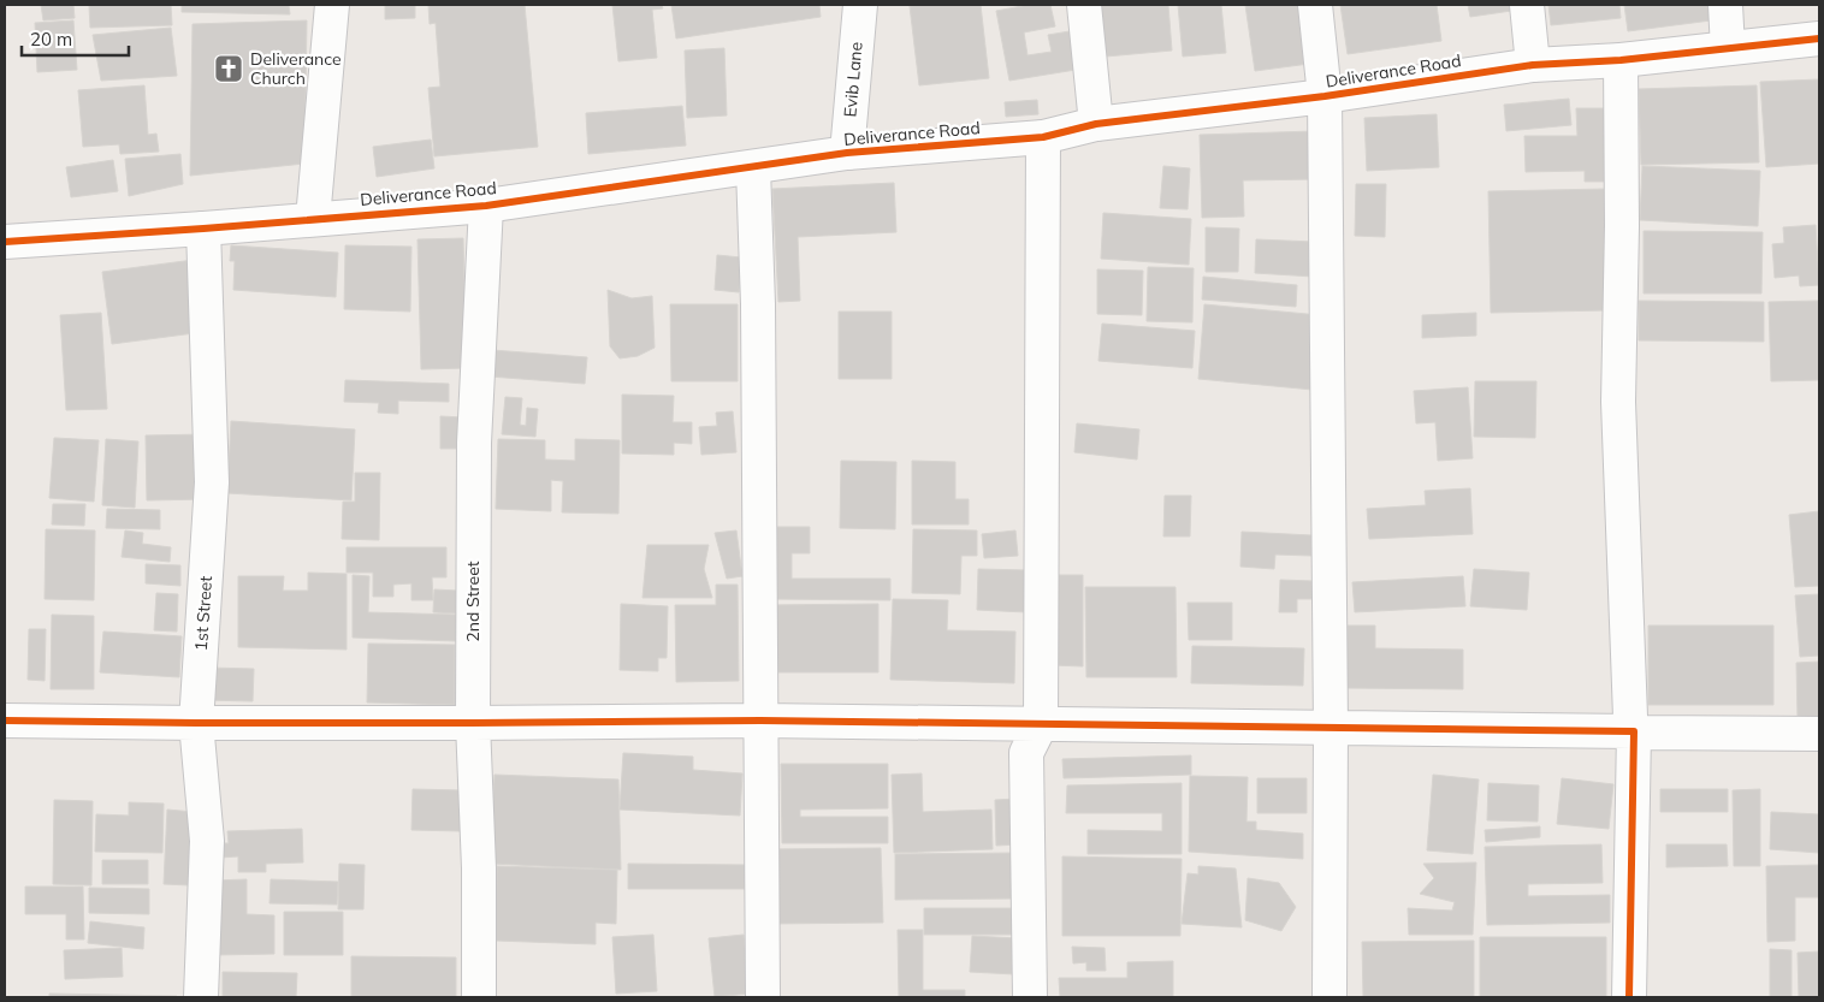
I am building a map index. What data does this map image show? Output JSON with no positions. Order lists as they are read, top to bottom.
{
  "streets": {
    "street": [
      "Deliverance Road",
      "Evib Lane",
      "2nd Street",
      "1st Street"
    ]
  },
  "crossings": [
    ["Deliverance Road", "Evib Lane"],
    ["Deliverance Road", "2nd Street"],
    ["Deliverance Road", "1st Street"]
  ],
  "places": {
    "church": ["Deliverance Church"]
  },
  "scale_bar": "20 m"
}
